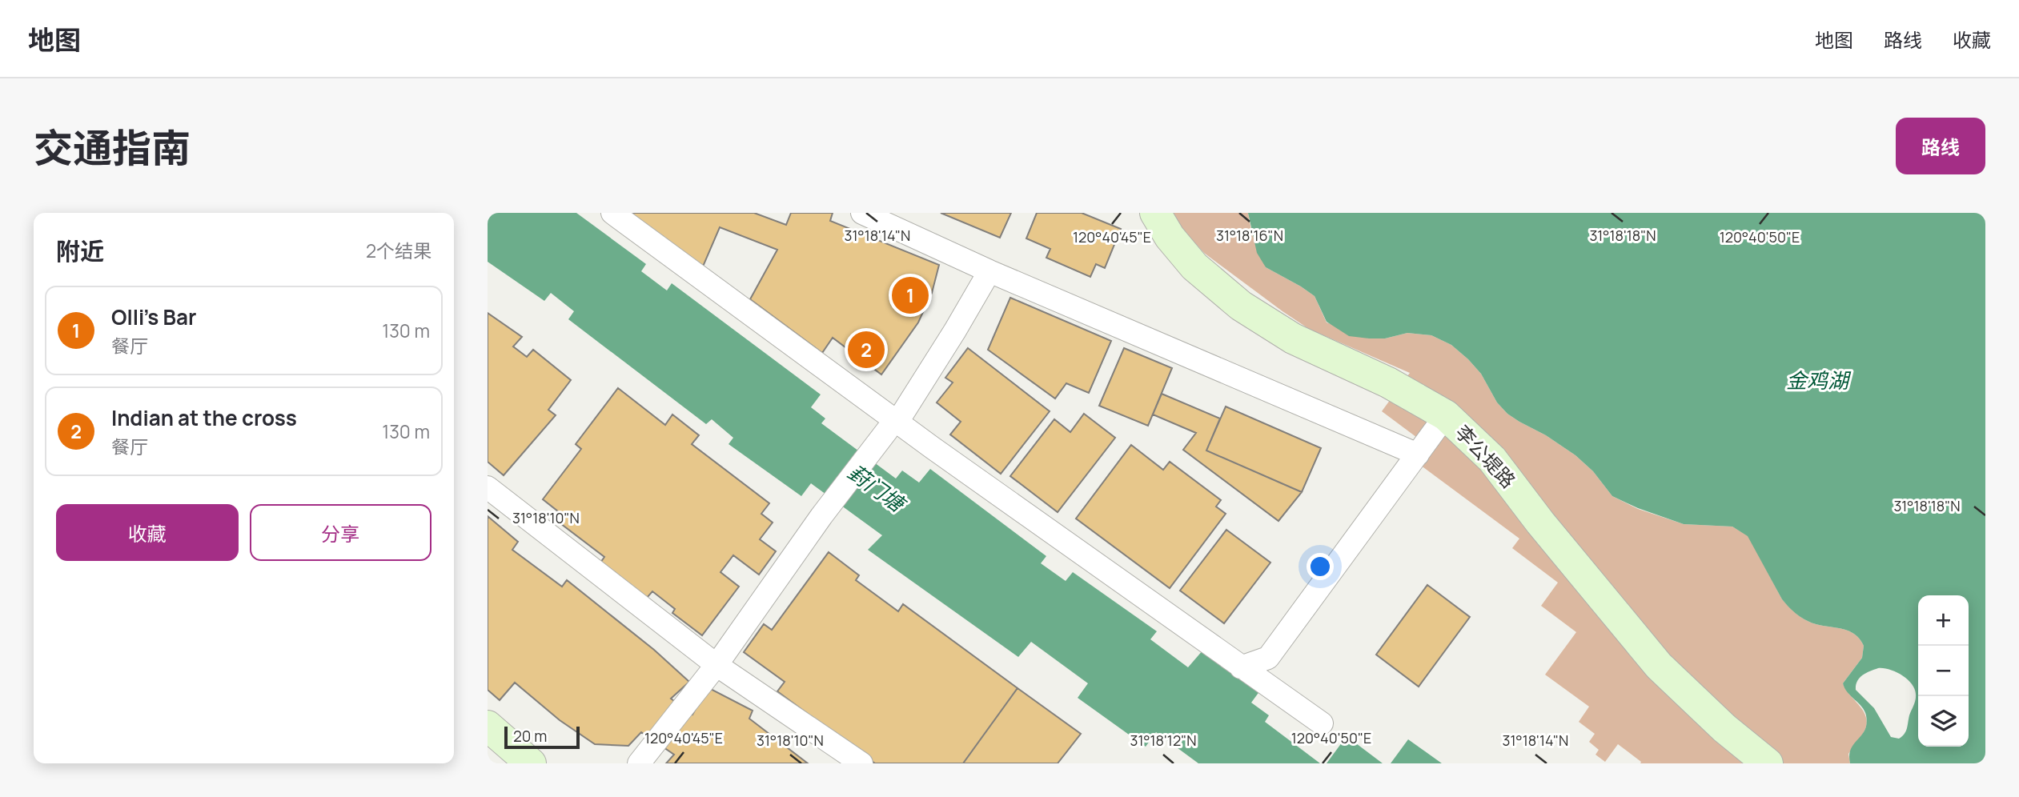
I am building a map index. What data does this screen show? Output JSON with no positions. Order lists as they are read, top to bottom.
{
  "streets": {
    "street": ["李公堤路"]
  },
  "water": ["金鸡湖", "葑门塘"],
  "scale_bar": "20 m",
  "page": {
    "header": "地图",
    "nav": ["地图", "路线", "收藏"],
    "title": "交通指南",
    "buttons": [
      "路线",
      ["收藏", "分享"]
    ],
    "heading": ["附近", "2个结果"],
    "pins": ["1", "2"],
    "list": [
      {
        "mark": "1",
        "name": "Olli's Bar",
        "note": "餐厅",
        "value": "130 m"
      },
      {
        "mark": "2",
        "name": "Indian at the cross",
        "note": "餐厅",
        "value": "130 m"
      }
    ],
    "map_buttons": ["+", "−"],
    "scale": "20 m"
  },
  "coordinates": [
    "31°18'14\"N",
    "31°18'16\"N",
    "31°18'18\"N",
    "120°40'45\"E",
    "120°40'50\"E",
    "31°18'10\"N",
    "31°18'12\"N"
  ]
}
